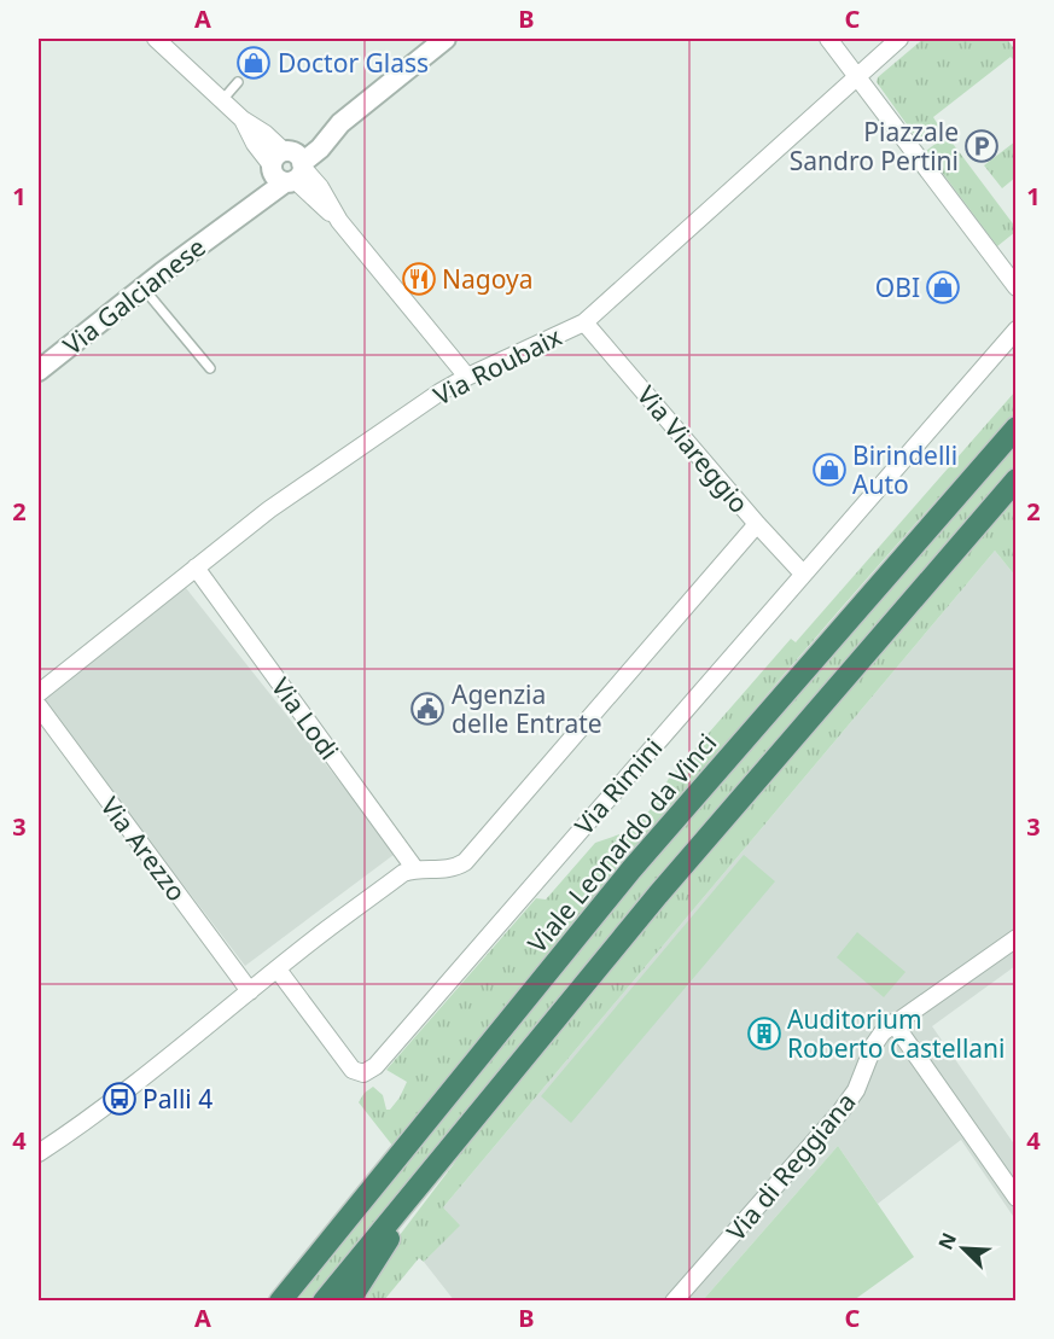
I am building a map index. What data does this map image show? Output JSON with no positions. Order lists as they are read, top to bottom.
{
  "streets": {
    "highway": ["Viale Leonardo da Vinci"],
    "street": [
      "Via Galcianese",
      "Via Roubaix",
      "Via Viareggio",
      "Via Lodi",
      "Via Rimini",
      "Via Arezzo",
      "Via di Reggiana"
    ]
  },
  "crossings": [
    ["Via Roubaix", "Via Viareggio"],
    ["Via Roubaix", "Via Lodi"],
    ["Via Viareggio", "Via Rimini"]
  ],
  "places": {
    "shop": ["Doctor Glass", "OBI", "Birindelli Auto"],
    "parking": ["Piazzale Sandro Pertini"],
    "restaurant": ["Nagoya"],
    "public building": ["Agenzia delle Entrate"],
    "building": ["Auditorium Roberto Castellani"],
    "bus stop": ["Palli 4"]
  },
  "north": "top left",
  "grid": {
    "columns": ["A", "B", "C"],
    "rows": [
      "1",
      "2",
      "3",
      "4"
    ]
  }
}
